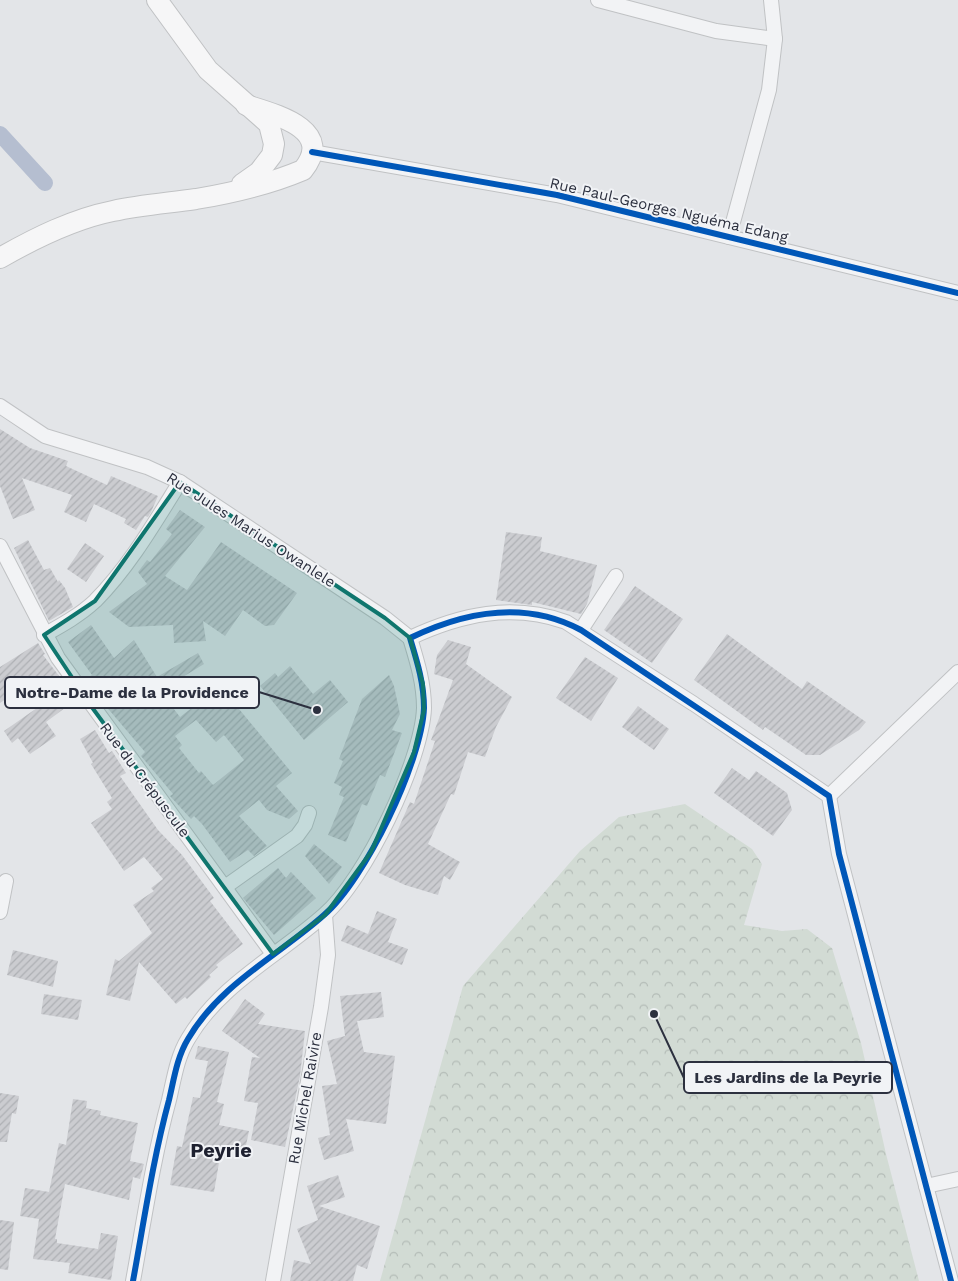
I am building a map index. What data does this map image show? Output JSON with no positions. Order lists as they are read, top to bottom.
{
  "streets": {
    "street": [
      "Rue Paul-Georges Nguéma Edang",
      "Rue Jules Marius Owanlele",
      "Rue du Crépuscule",
      "Rue Michel Raivire"
    ]
  },
  "districts": ["Peyrie"],
  "places": ["Notre-Dame de la Providence", "Les Jardins de la Peyrie"]
}
